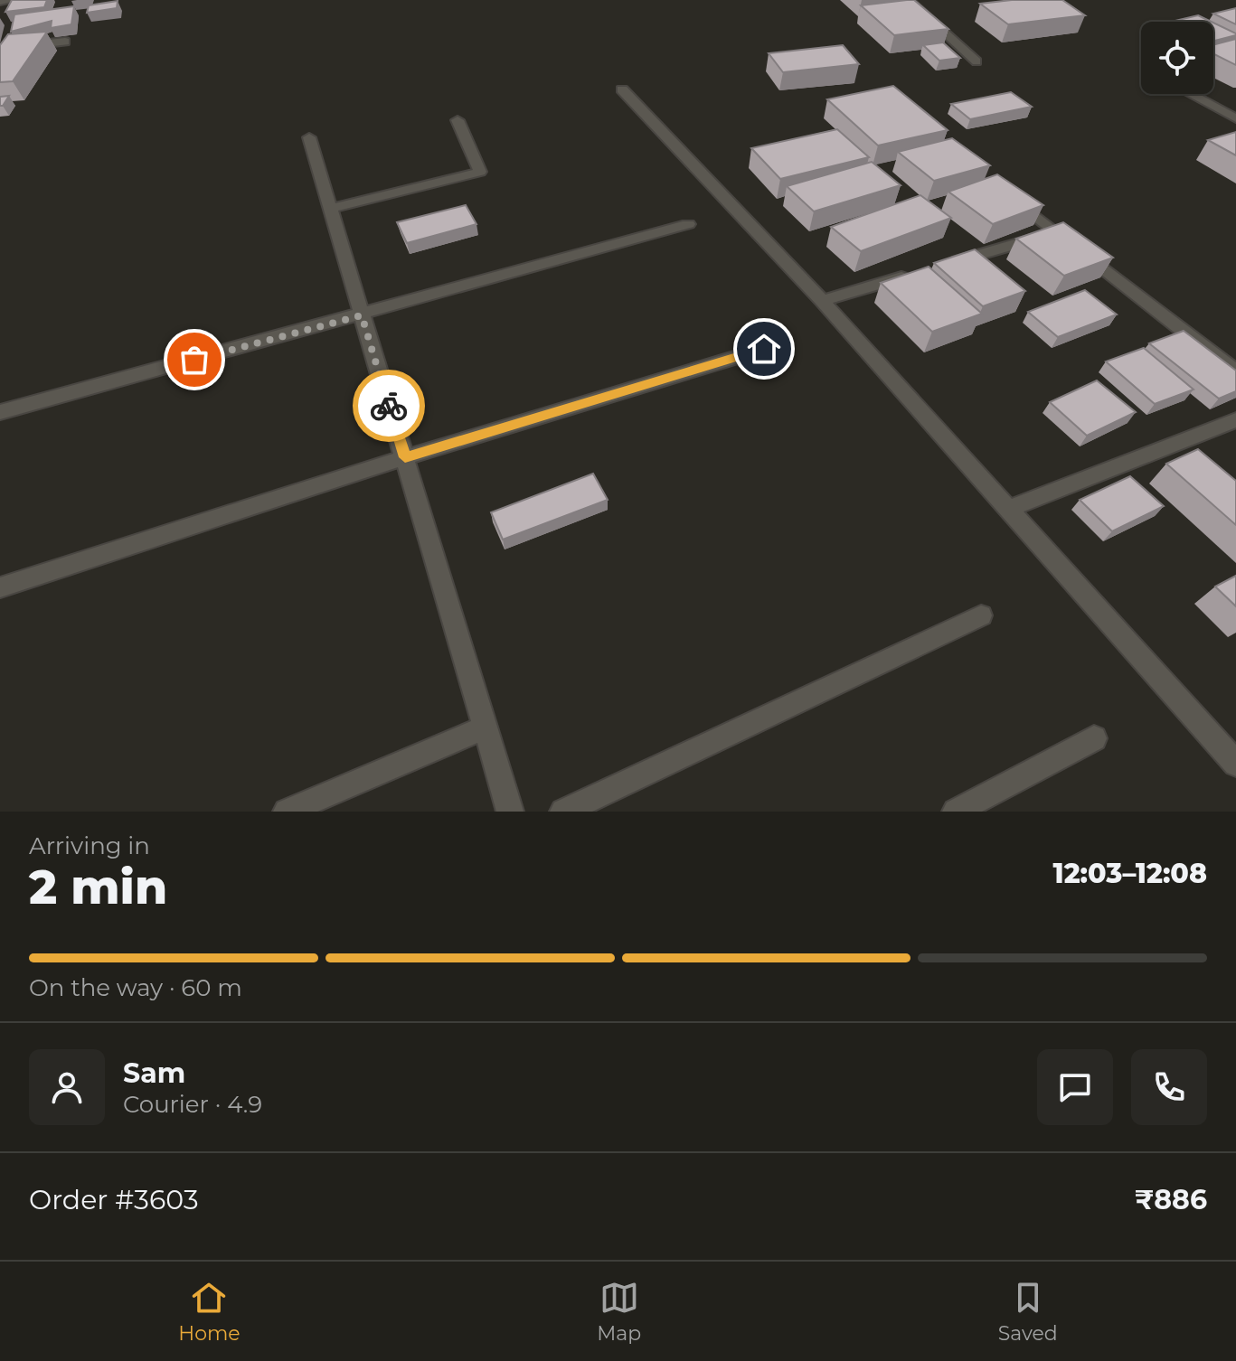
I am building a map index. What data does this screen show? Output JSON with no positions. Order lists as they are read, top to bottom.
{
  "page": {
    "heading": ["2 min", "Arriving in", "12:03–12:08"],
    "panel": [
      "Sam",
      "Courier · 4.9",
      "Order #3603",
      "₹886"
    ],
    "bar": "On the way · 60 m",
    "tabs": ["Home", "Map", "Saved"]
  }
}
